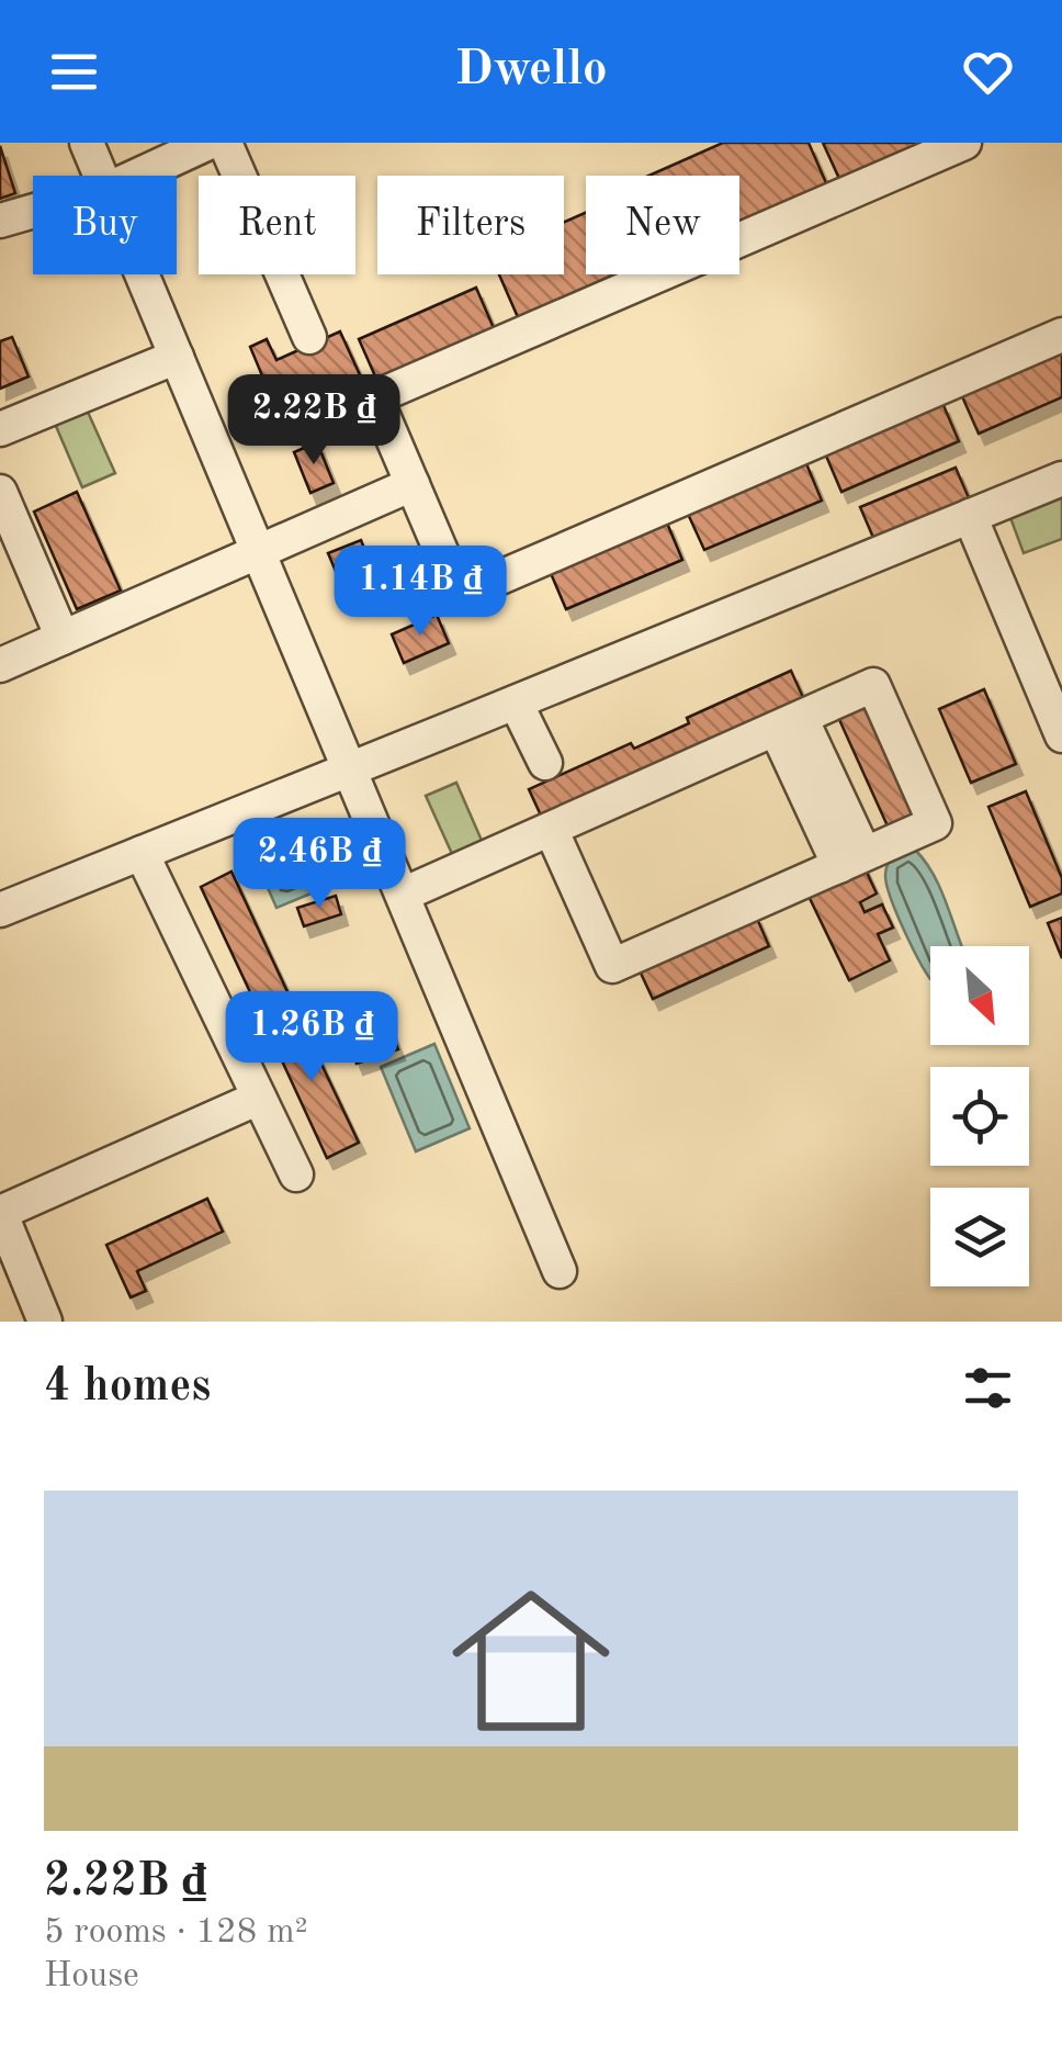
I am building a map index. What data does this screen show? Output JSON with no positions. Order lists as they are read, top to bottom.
{
  "north": "bottom right",
  "page": {
    "header": "Dwello",
    "chip": [
      "Buy",
      "Rent",
      "Filters",
      "New"
    ],
    "price": [
      "2.22B ₫",
      "1.14B ₫",
      "2.46B ₫",
      "1.26B ₫"
    ],
    "heading": "4 homes",
    "list": [
      {
        "name": "2.22B ₫",
        "note": "5 rooms · 128 m² · House"
      }
    ]
  }
}
